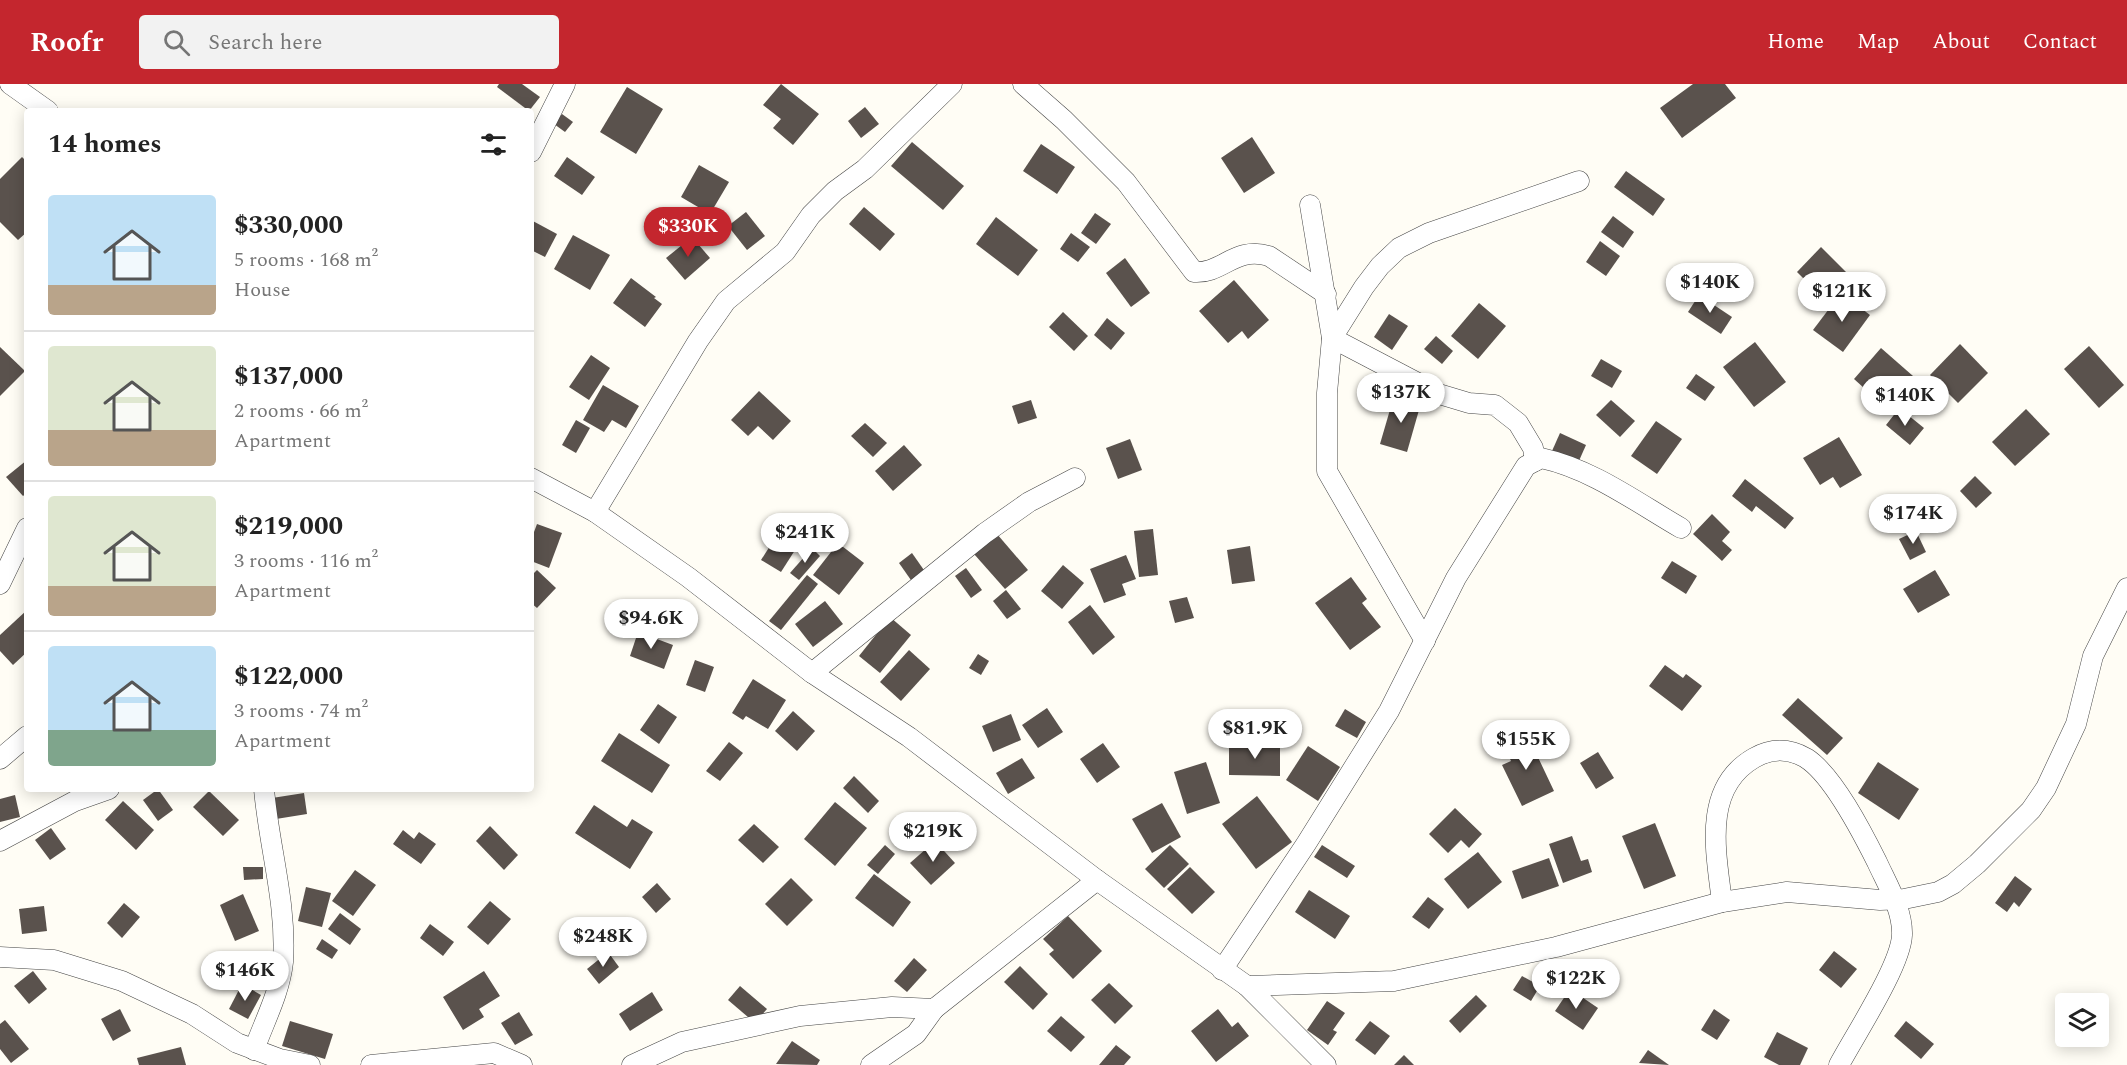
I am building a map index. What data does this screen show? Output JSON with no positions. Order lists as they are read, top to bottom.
{
  "page": {
    "header": "Roofr",
    "search": "Search here",
    "nav": [
      "Home",
      "Map",
      "About",
      "Contact"
    ],
    "heading": "14 homes",
    "list": [
      {
        "name": "$330,000",
        "note": "5 rooms · 168 m² · House"
      },
      {
        "name": "$137,000",
        "note": "2 rooms · 66 m² · Apartment"
      },
      {
        "name": "$219,000",
        "note": "3 rooms · 116 m² · Apartment"
      },
      {
        "name": "$122,000",
        "note": "3 rooms · 74 m² · Apartment"
      }
    ],
    "price": [
      "$330K",
      "$140K",
      "$121K",
      "$137K",
      "$140K",
      "$174K",
      "$241K",
      "$94.6K",
      "$81.9K",
      "$155K",
      "$219K",
      "$248K",
      "$146K",
      "$122K"
    ]
  }
}
